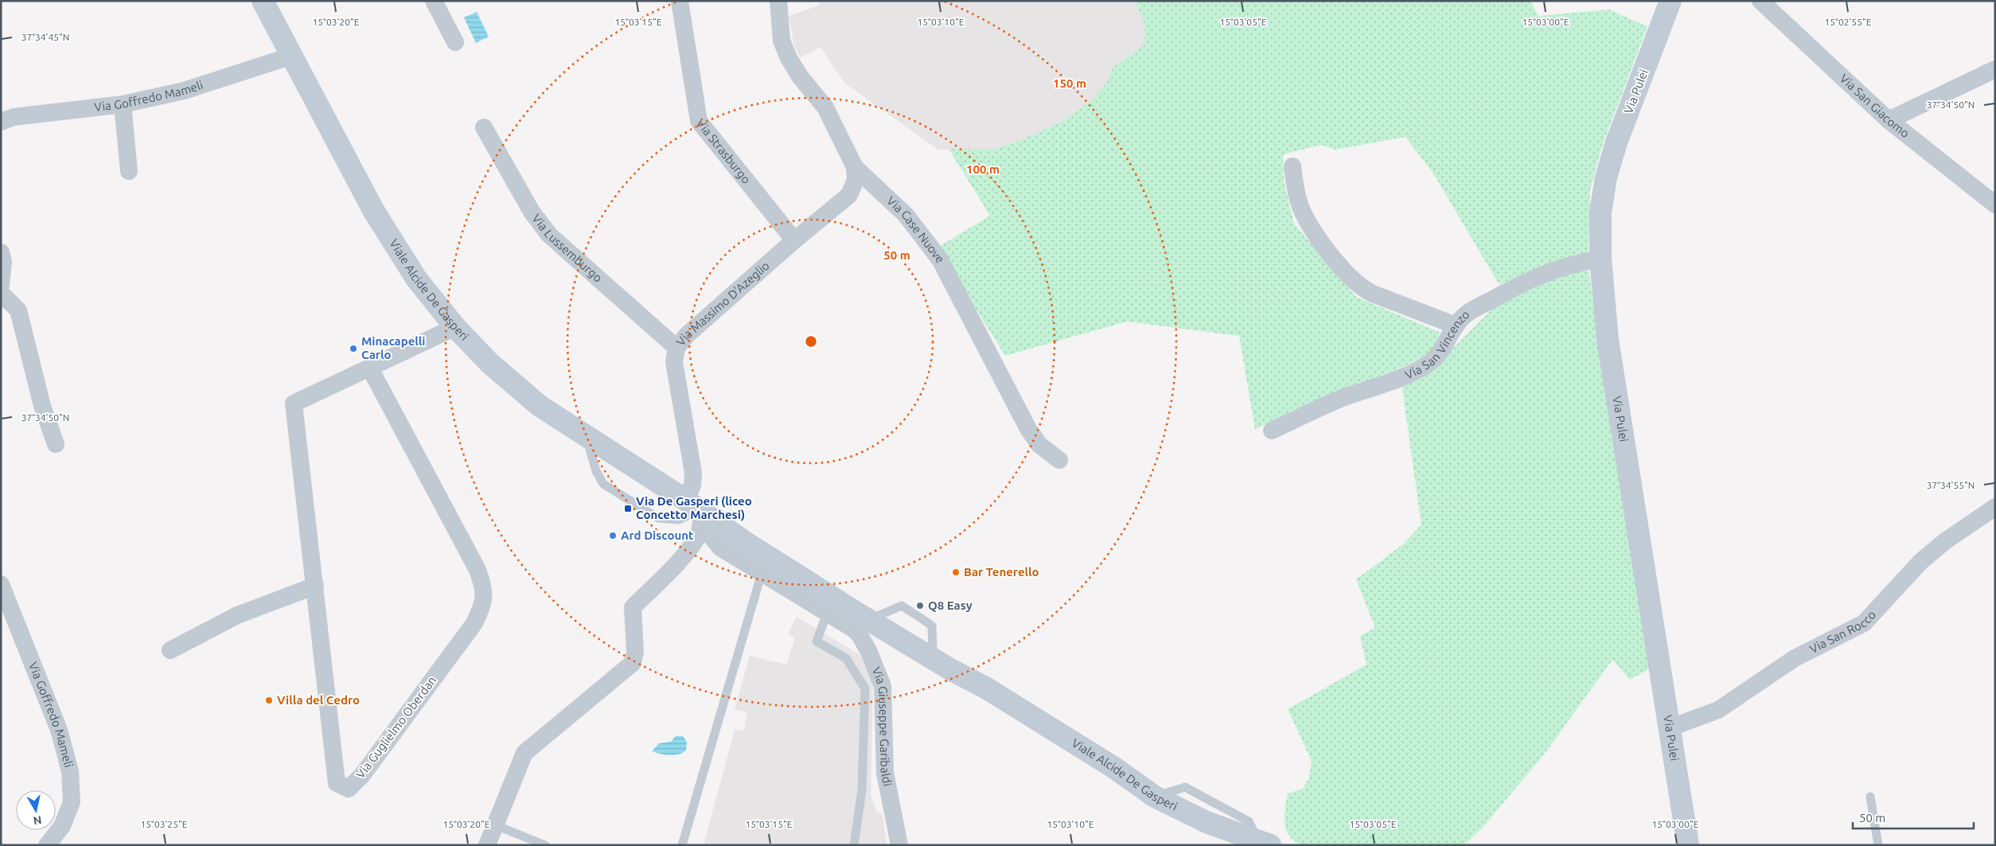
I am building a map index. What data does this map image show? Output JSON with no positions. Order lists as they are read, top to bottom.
{
  "streets": {
    "main road": ["Via Pulei", "Viale Alcide De Gasperi"],
    "street": [
      "Via Goffredo Mameli",
      "Via San Giacomo",
      "Via Strasburgo",
      "Via Case Nuove",
      "Via Lussemburgo",
      "Via Massimo D'Azeglio",
      "Via San Vincenzo",
      "Via San Rocco",
      "Via Guglielmo Oberdan",
      "Via Giuseppe Garibaldi"
    ]
  },
  "crossings": [
    ["Via Pulei", "Via San Vincenzo"],
    ["Via Pulei", "Via San Rocco"],
    ["Via Goffredo Mameli", "Viale Alcide De Gasperi"],
    ["Via Strasburgo", "Via Massimo D'Azeglio"],
    ["Via Case Nuove", "Via Massimo D'Azeglio"],
    ["Via Lussemburgo", "Via Massimo D'Azeglio"],
    ["Viale Alcide De Gasperi", "Via Massimo D'Azeglio"],
    ["Viale Alcide De Gasperi", "Via Guglielmo Oberdan"]
  ],
  "places": {
    "other": [
      "Minacapelli Carlo",
      "Ard Discount",
      "Bar Tenerello",
      "Q8 Easy",
      "Villa del Cedro"
    ],
    "transit": ["Via De Gasperi (liceo Concetto Marchesi)"]
  },
  "scale_bar": "50 m",
  "north": "bottom",
  "coordinates": [
    "15°03'20\"E",
    "15°03'15\"E",
    "15°03'10\"E",
    "15°03'05\"E",
    "15°03'00\"E",
    "15°02'55\"E",
    "37°34'45\"N",
    "37°34'50\"N",
    "37°34'55\"N",
    "15°03'25\"E"
  ],
  "rings": ["150 m", "100 m", "50 m"]
}
